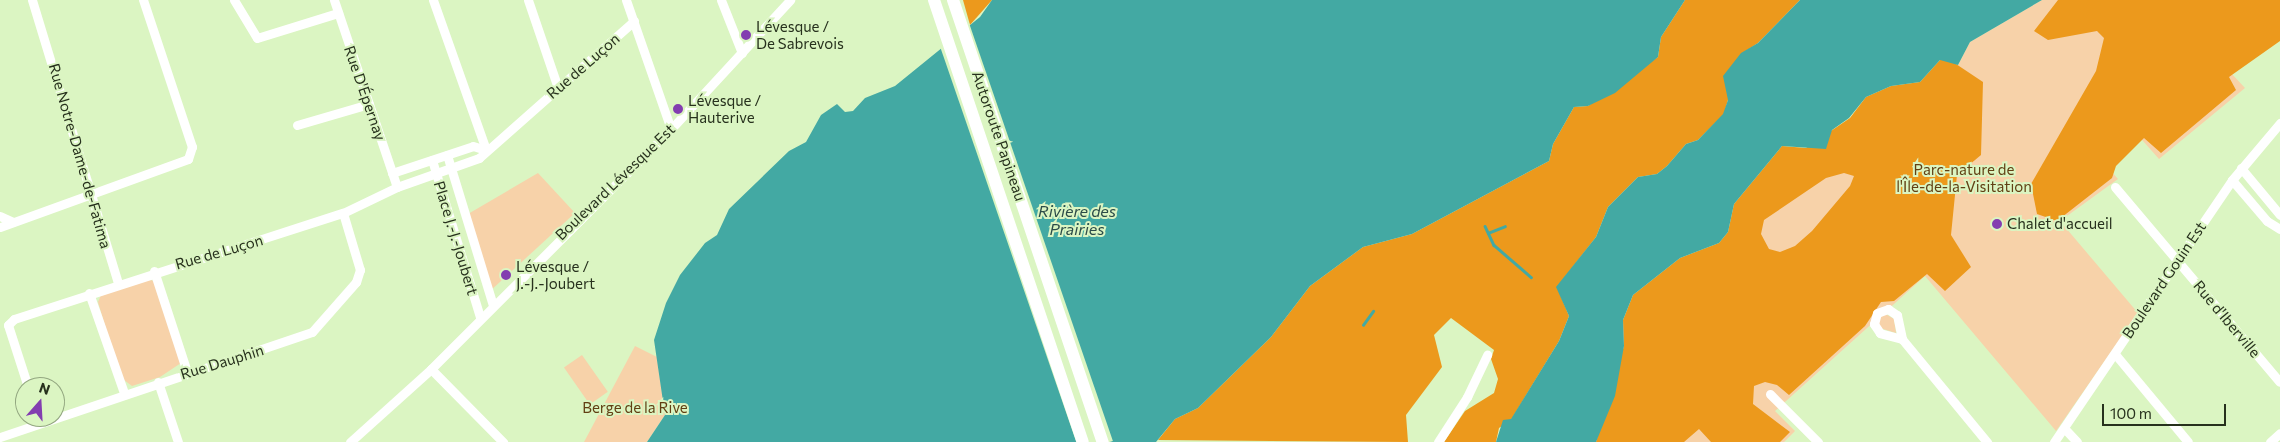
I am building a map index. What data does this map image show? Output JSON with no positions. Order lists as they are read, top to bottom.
{
  "streets": {
    "highway": ["Autoroute Papineau"],
    "street": [
      "Rue de Luçon",
      "Rue D'Épernay",
      "Rue Notre-Dame-de-Fatima",
      "Boulevard Lévesque Est",
      "Place J.-J.-Joubert",
      "Boulevard Gouin Est",
      "Rue d'Iberville",
      "Rue Dauphin"
    ]
  },
  "crossings": [
    ["Rue de Luçon", "Rue D'Épernay"],
    ["Rue de Luçon", "Rue Notre-Dame-de-Fatima"],
    ["Rue de Luçon", "Place J.-J.-Joubert"],
    ["Rue de Luçon", "Rue Dauphin"],
    ["Boulevard Lévesque Est", "Place J.-J.-Joubert"],
    ["Boulevard Gouin Est", "Rue d'Iberville"]
  ],
  "water": ["Rivière des Prairies"],
  "parks": ["Parc-nature de l'Île-de-la-Visitation", "Berge de la Rive"],
  "places": [
    "Lévesque / De Sabrevois",
    "Lévesque / Hauterive",
    "Chalet d'accueil",
    "Lévesque / J.-J.-Joubert"
  ],
  "scale_bar": "100 m",
  "north": "top"
}
